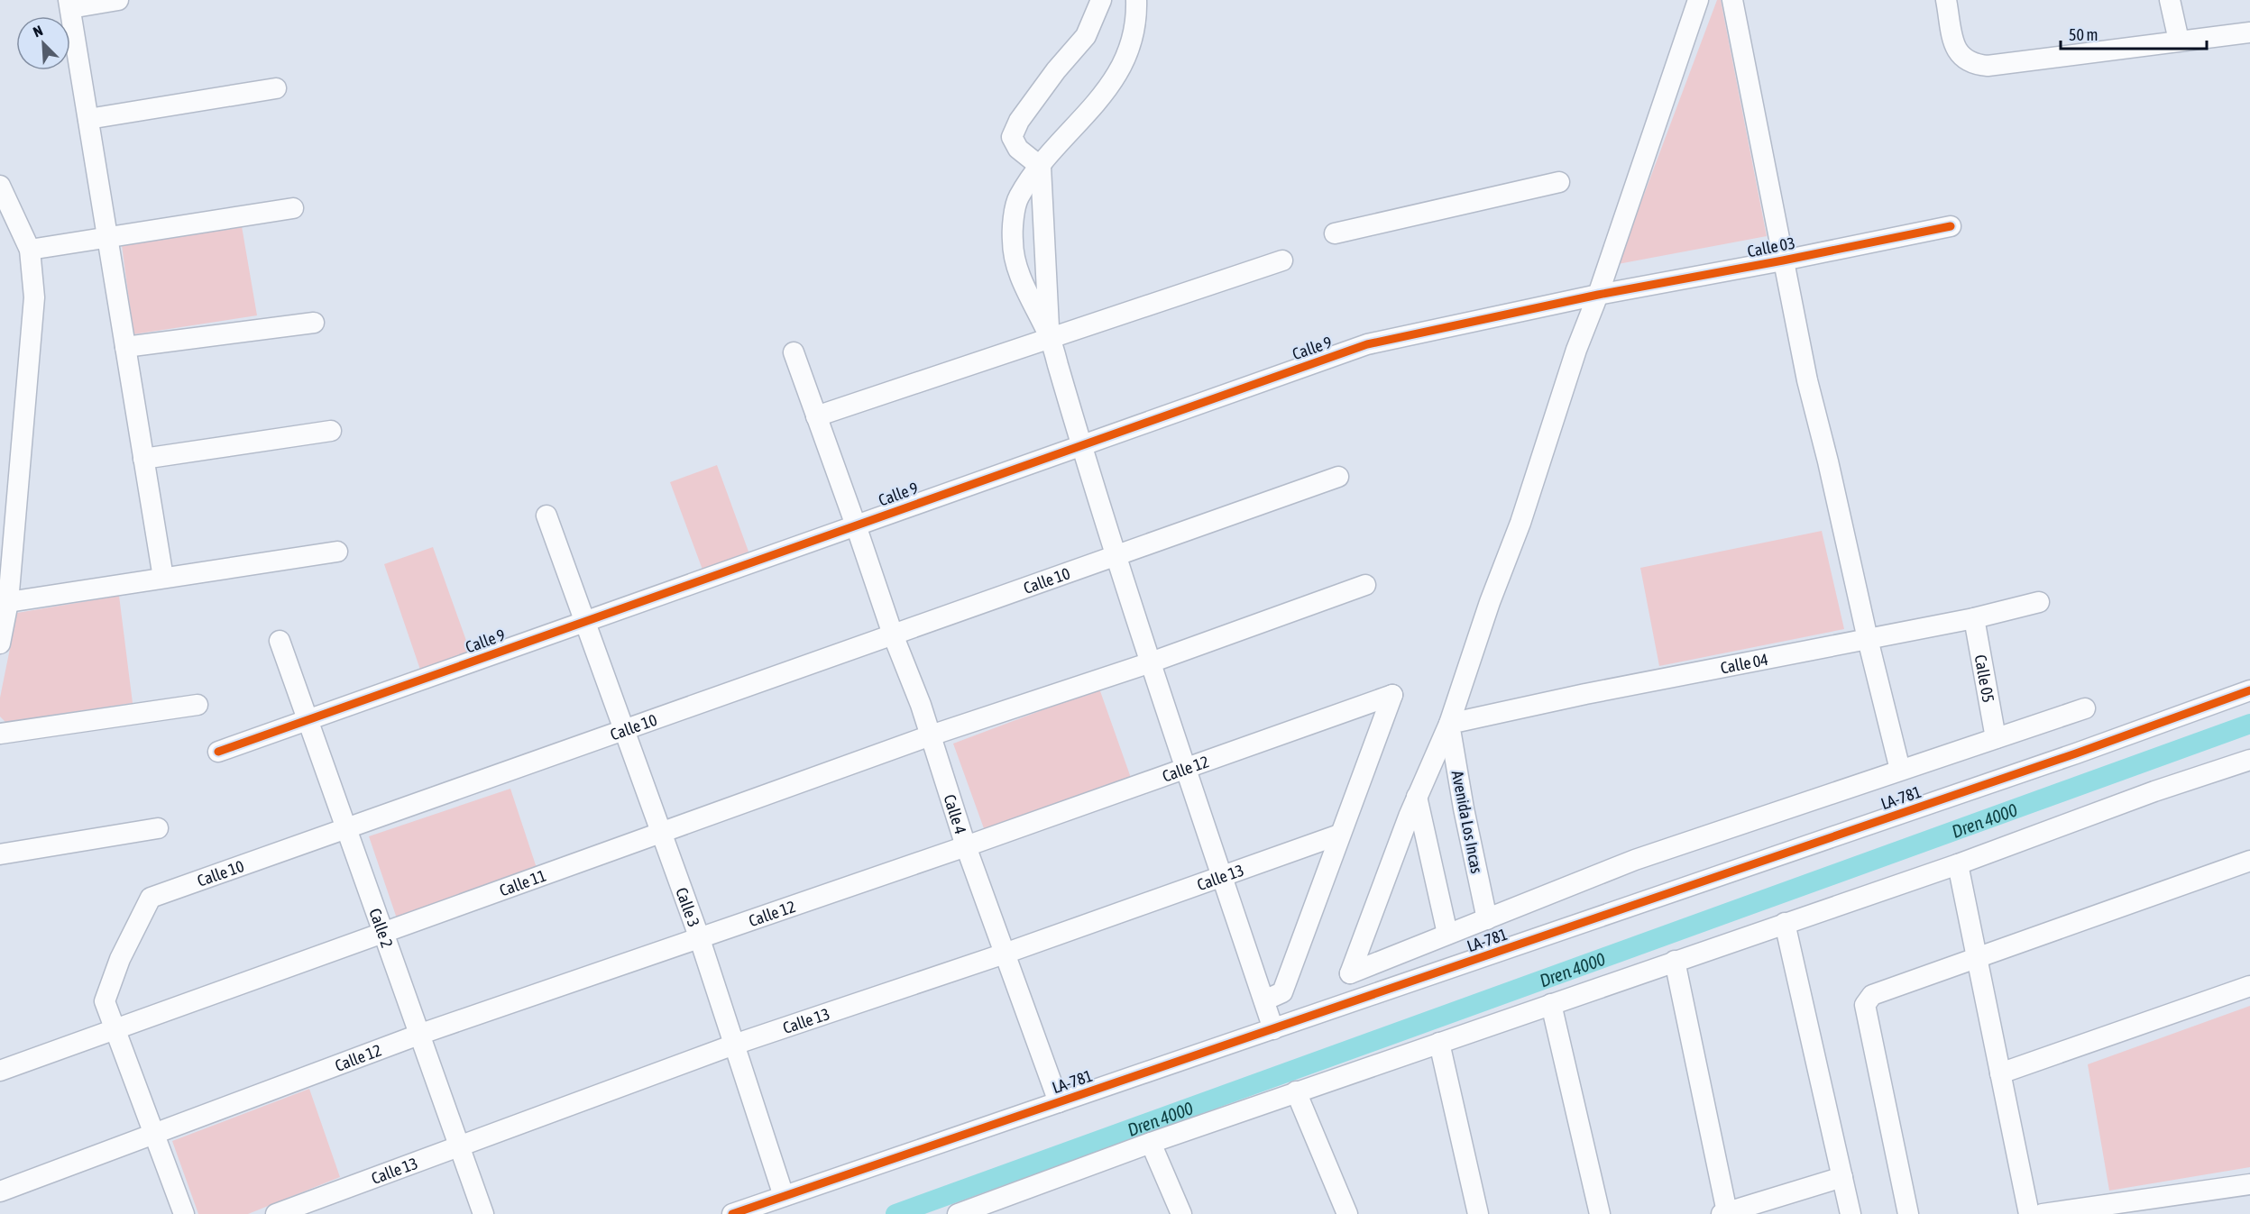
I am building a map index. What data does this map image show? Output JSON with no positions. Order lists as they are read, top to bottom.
{
  "streets": {
    "street": [
      "Calle 03",
      "Calle 9",
      "Calle 10",
      "Calle 04",
      "Calle 05",
      "Calle 12",
      "LA-781",
      "Calle 4",
      "Avenida Los Incas",
      "Calle 13",
      "Calle 11",
      "Calle 3",
      "Calle 2"
    ]
  },
  "crossings": [
    ["Calle 03", "Calle 9"],
    ["Calle 9", "Calle 4"],
    ["Calle 9", "Calle 3"],
    ["Calle 9", "Calle 2"],
    ["Calle 10", "Calle 4"],
    ["Calle 10", "Calle 11"],
    ["Calle 10", "Calle 3"],
    ["Calle 10", "Calle 2"],
    ["Calle 04", "Calle 05"],
    ["Calle 04", "Avenida Los Incas"],
    ["Calle 12", "Calle 4"],
    ["Calle 12", "Calle 13"],
    ["Calle 12", "Calle 3"],
    ["Calle 12", "Calle 2"],
    ["LA-781", "Calle 4"],
    ["LA-781", "Calle 3"],
    ["Calle 4", "Calle 13"],
    ["Calle 4", "Calle 11"],
    ["Calle 13", "Calle 3"],
    ["Calle 13", "Calle 2"],
    ["Calle 11", "Calle 3"],
    ["Calle 11", "Calle 2"]
  ],
  "water": ["Dren 4000"],
  "scale_bar": "50 m",
  "north": "top left"
}
